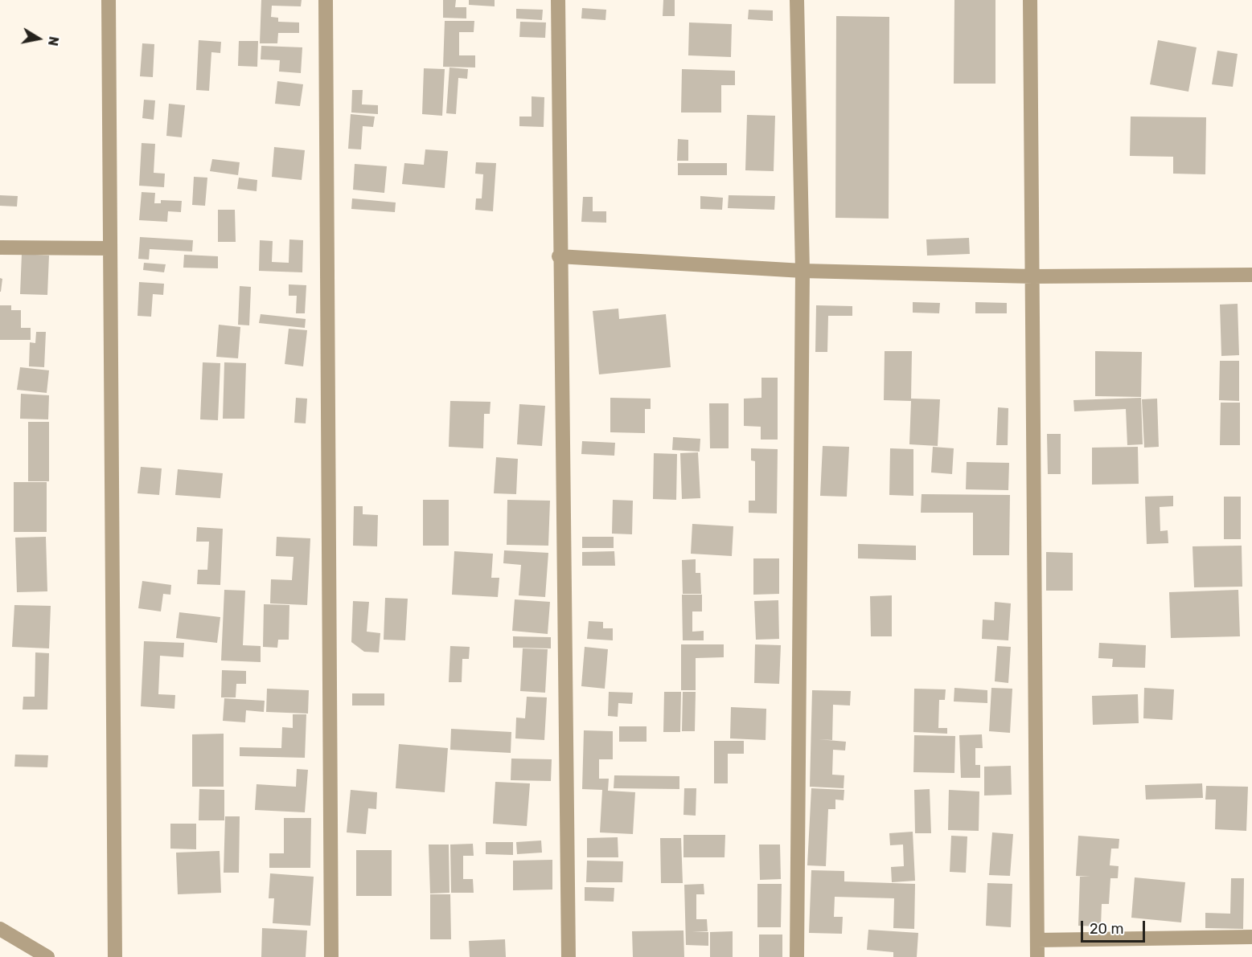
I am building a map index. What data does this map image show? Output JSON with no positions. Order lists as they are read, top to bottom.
{
  "scale_bar": "20 m",
  "north": "right"
}
